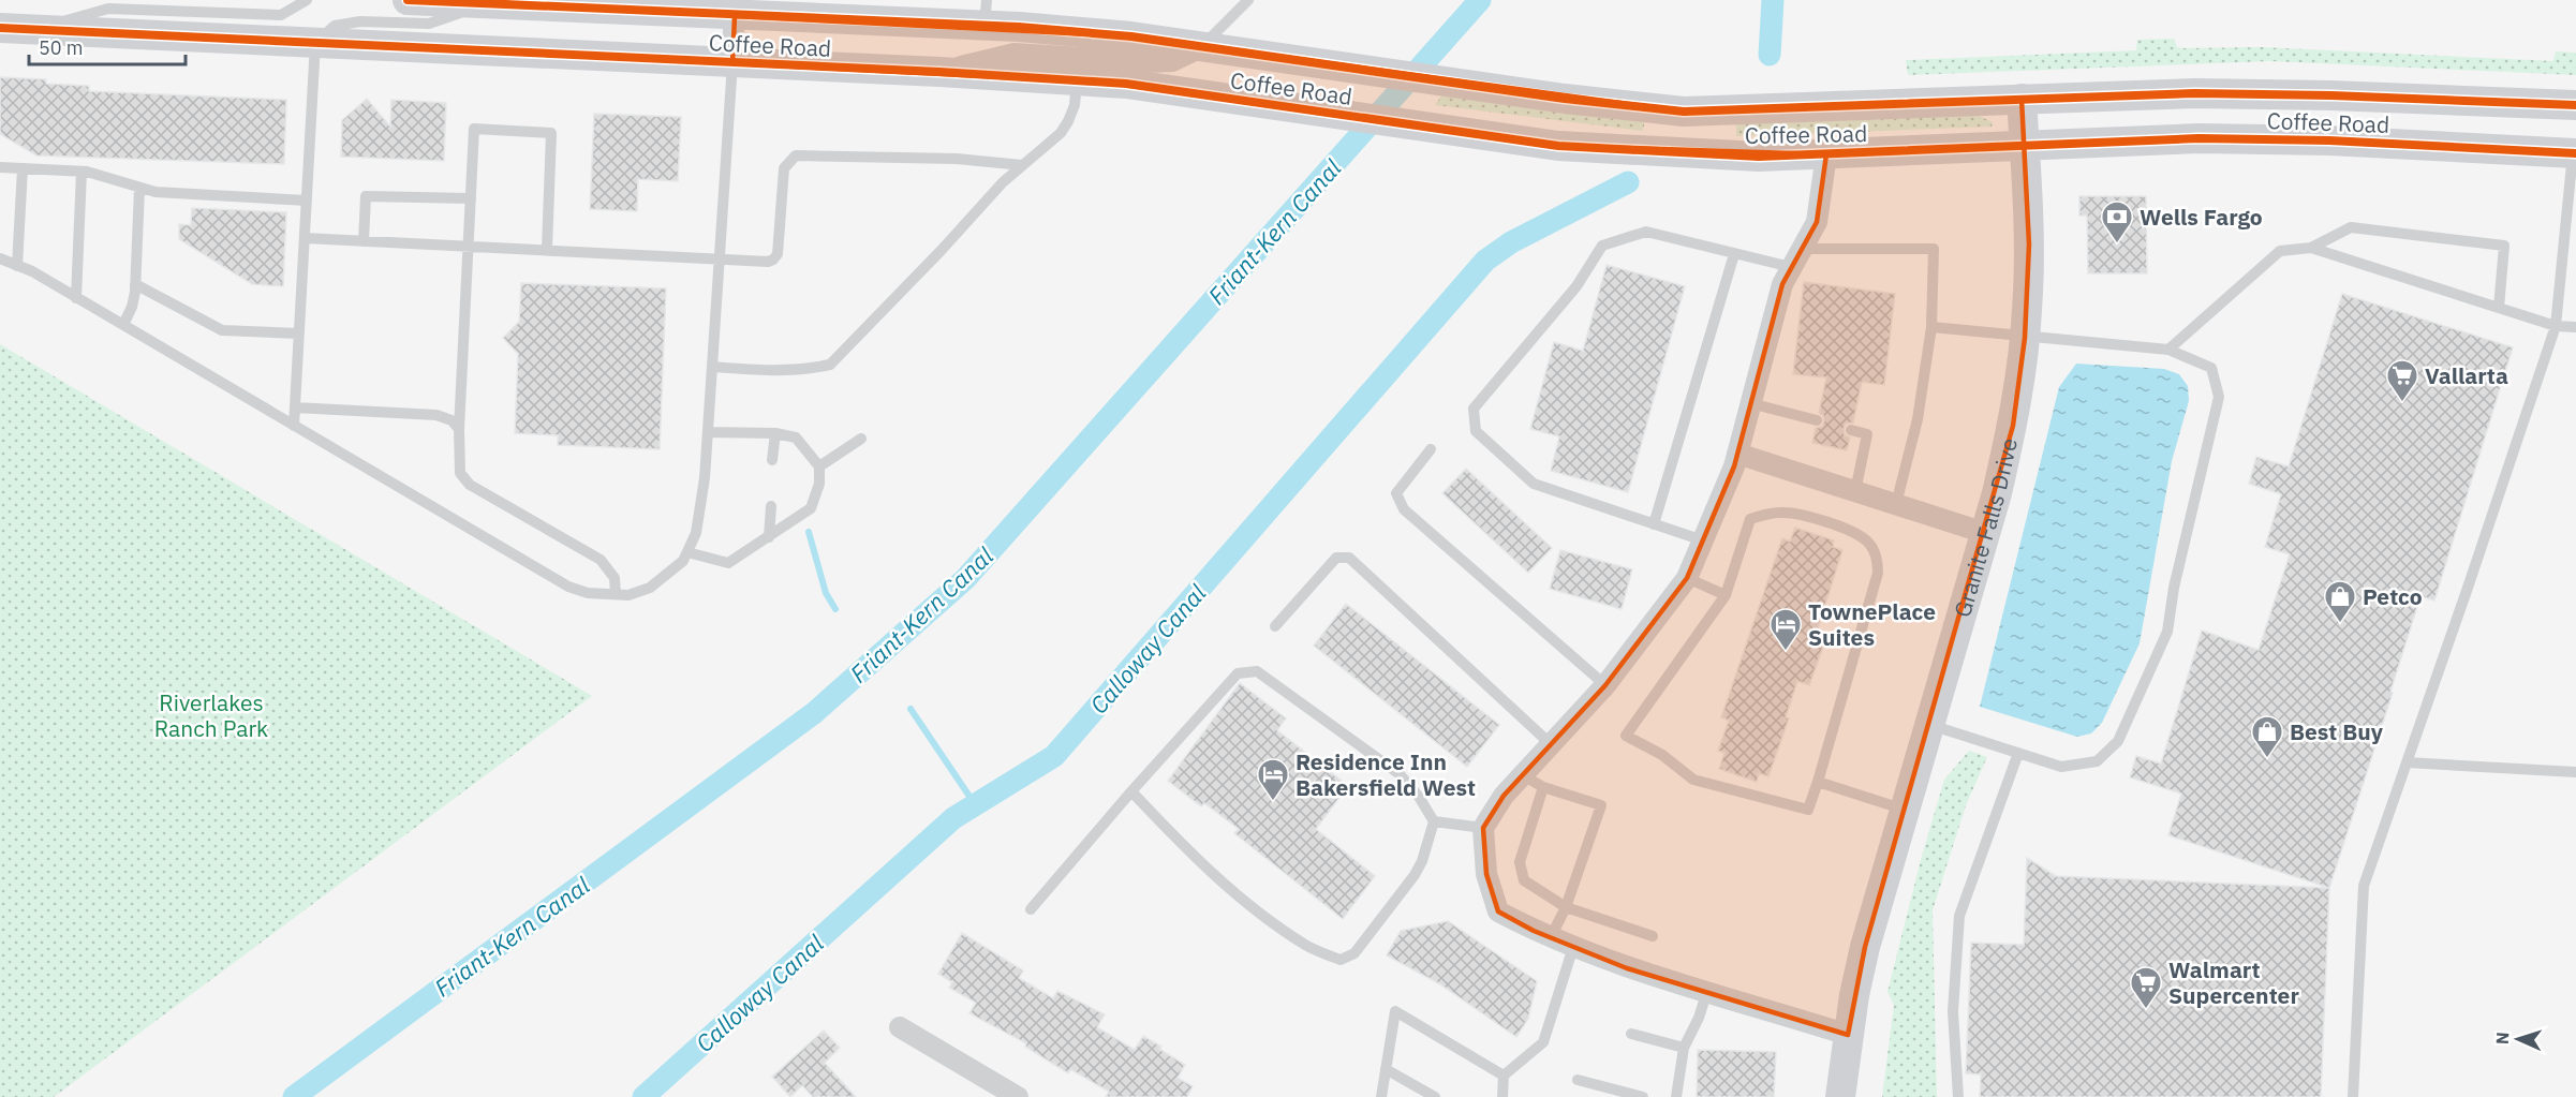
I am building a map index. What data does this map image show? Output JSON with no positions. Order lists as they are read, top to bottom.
{
  "streets": {
    "main road": ["Coffee Road", "Granite Falls Drive"]
  },
  "crossings": [
    ["Coffee Road", "Granite Falls Drive"]
  ],
  "water": ["Friant-Kern Canal", "Calloway Canal"],
  "parks": ["Riverlakes Ranch Park"],
  "places": {
    "bank": ["Wells Fargo"],
    "supermarket": ["Vallarta", "Walmart Supercenter"],
    "shop": ["Petco", "Best Buy"],
    "hotel": ["TownePlace Suites", "Residence Inn Bakersfield West"]
  },
  "scale_bar": "50 m",
  "north": "left"
}
